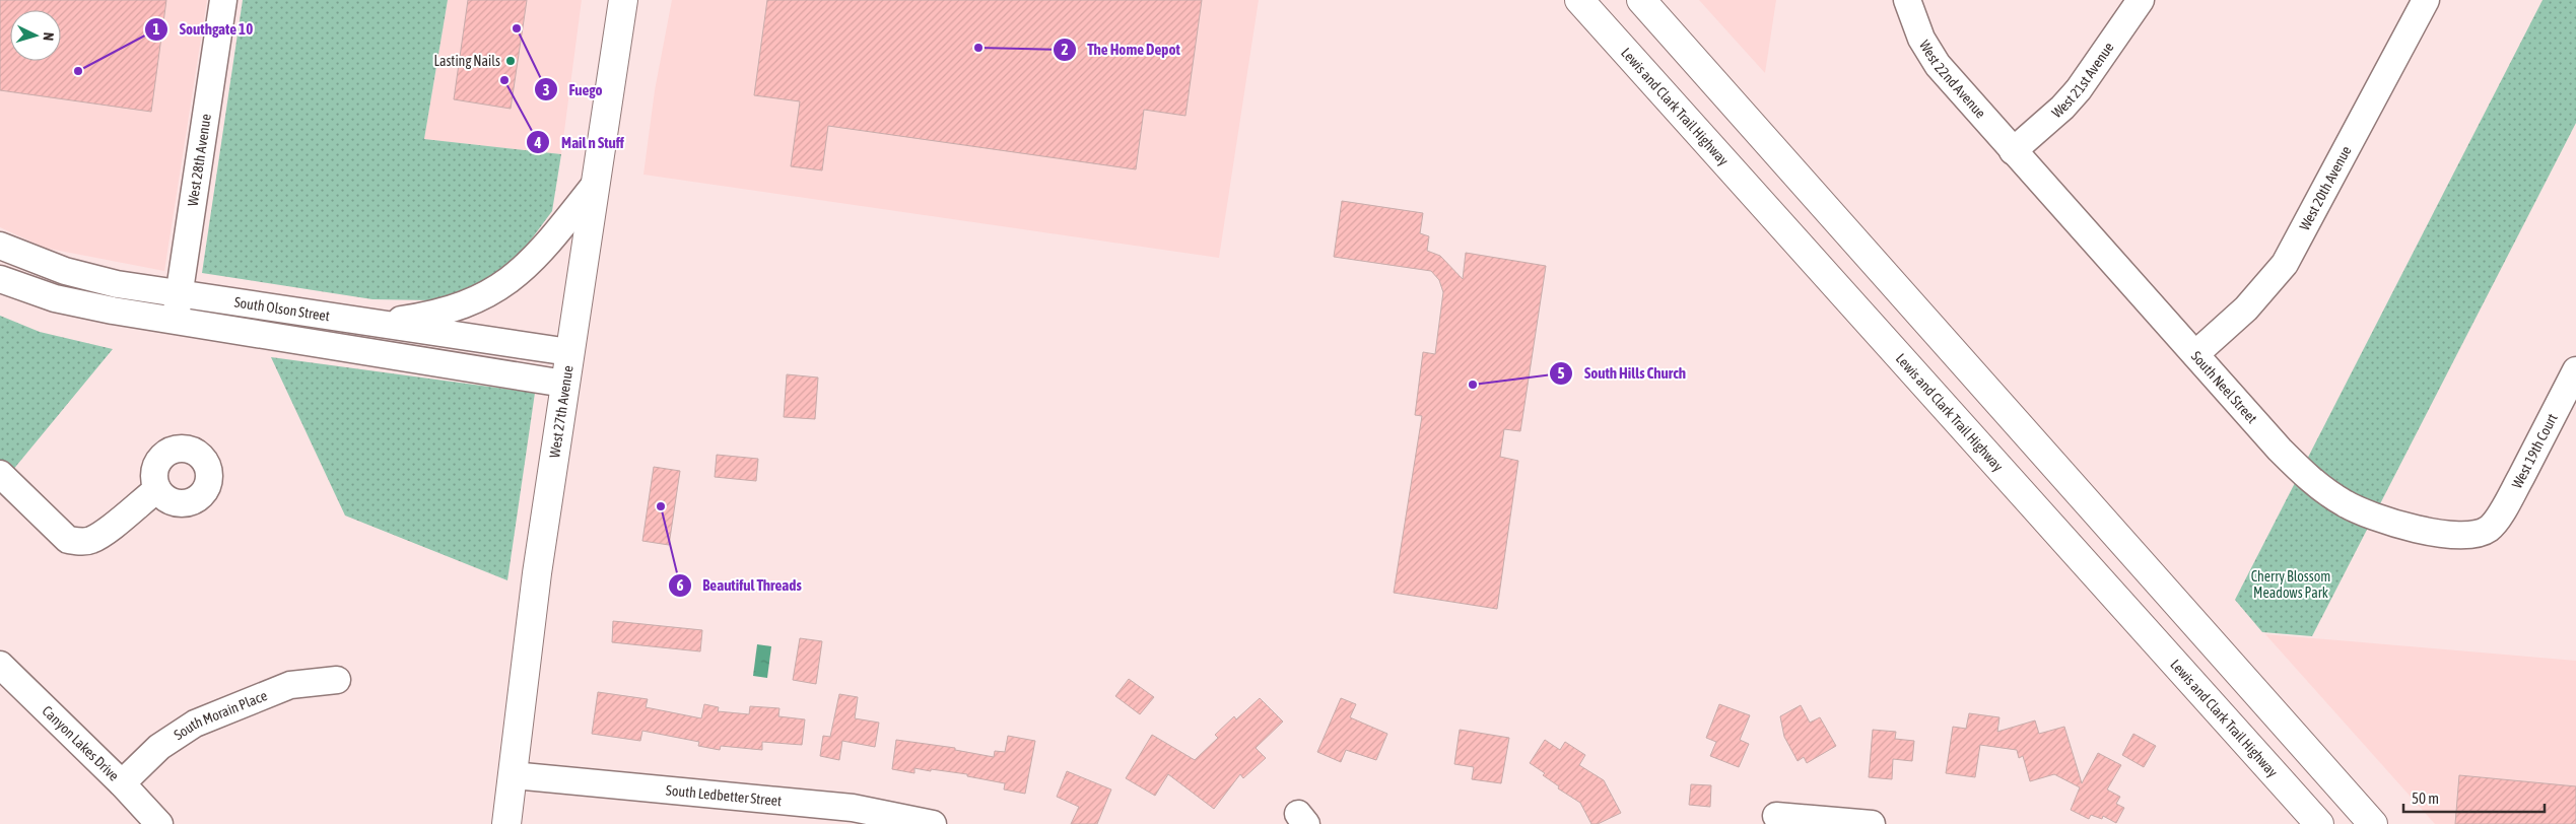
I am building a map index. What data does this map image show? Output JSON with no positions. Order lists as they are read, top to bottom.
{
  "streets": {
    "main road": ["Lewis and Clark Trail Highway", "West 27th Avenue"],
    "street": [
      "West 22nd Avenue",
      "West 21st Avenue",
      "West 28th Avenue",
      "West 20th Avenue",
      "South Olson Street",
      "South Neel Street",
      "West 19th Court",
      "South Morain Place",
      "Canyon Lakes Drive",
      "South Ledbetter Street"
    ]
  },
  "crossings": [
    ["West 22nd Avenue", "West 21st Avenue"],
    ["West 22nd Avenue", "South Neel Street"],
    ["West 21st Avenue", "South Neel Street"],
    ["West 28th Avenue", "South Olson Street"],
    ["West 20th Avenue", "South Neel Street"],
    ["South Olson Street", "West 27th Avenue"],
    ["South Neel Street", "West 19th Court"],
    ["West 27th Avenue", "South Ledbetter Street"],
    ["South Morain Place", "Canyon Lakes Drive"]
  ],
  "parks": ["Cherry Blossom Meadows Park"],
  "places": [
    "Fuego",
    "The Home Depot",
    "Lasting Nails",
    "Southgate 10",
    "Mail n Stuff",
    "South Hills Church",
    "Beautiful Threads"
  ],
  "scale_bar": "50 m",
  "north": "right"
}
